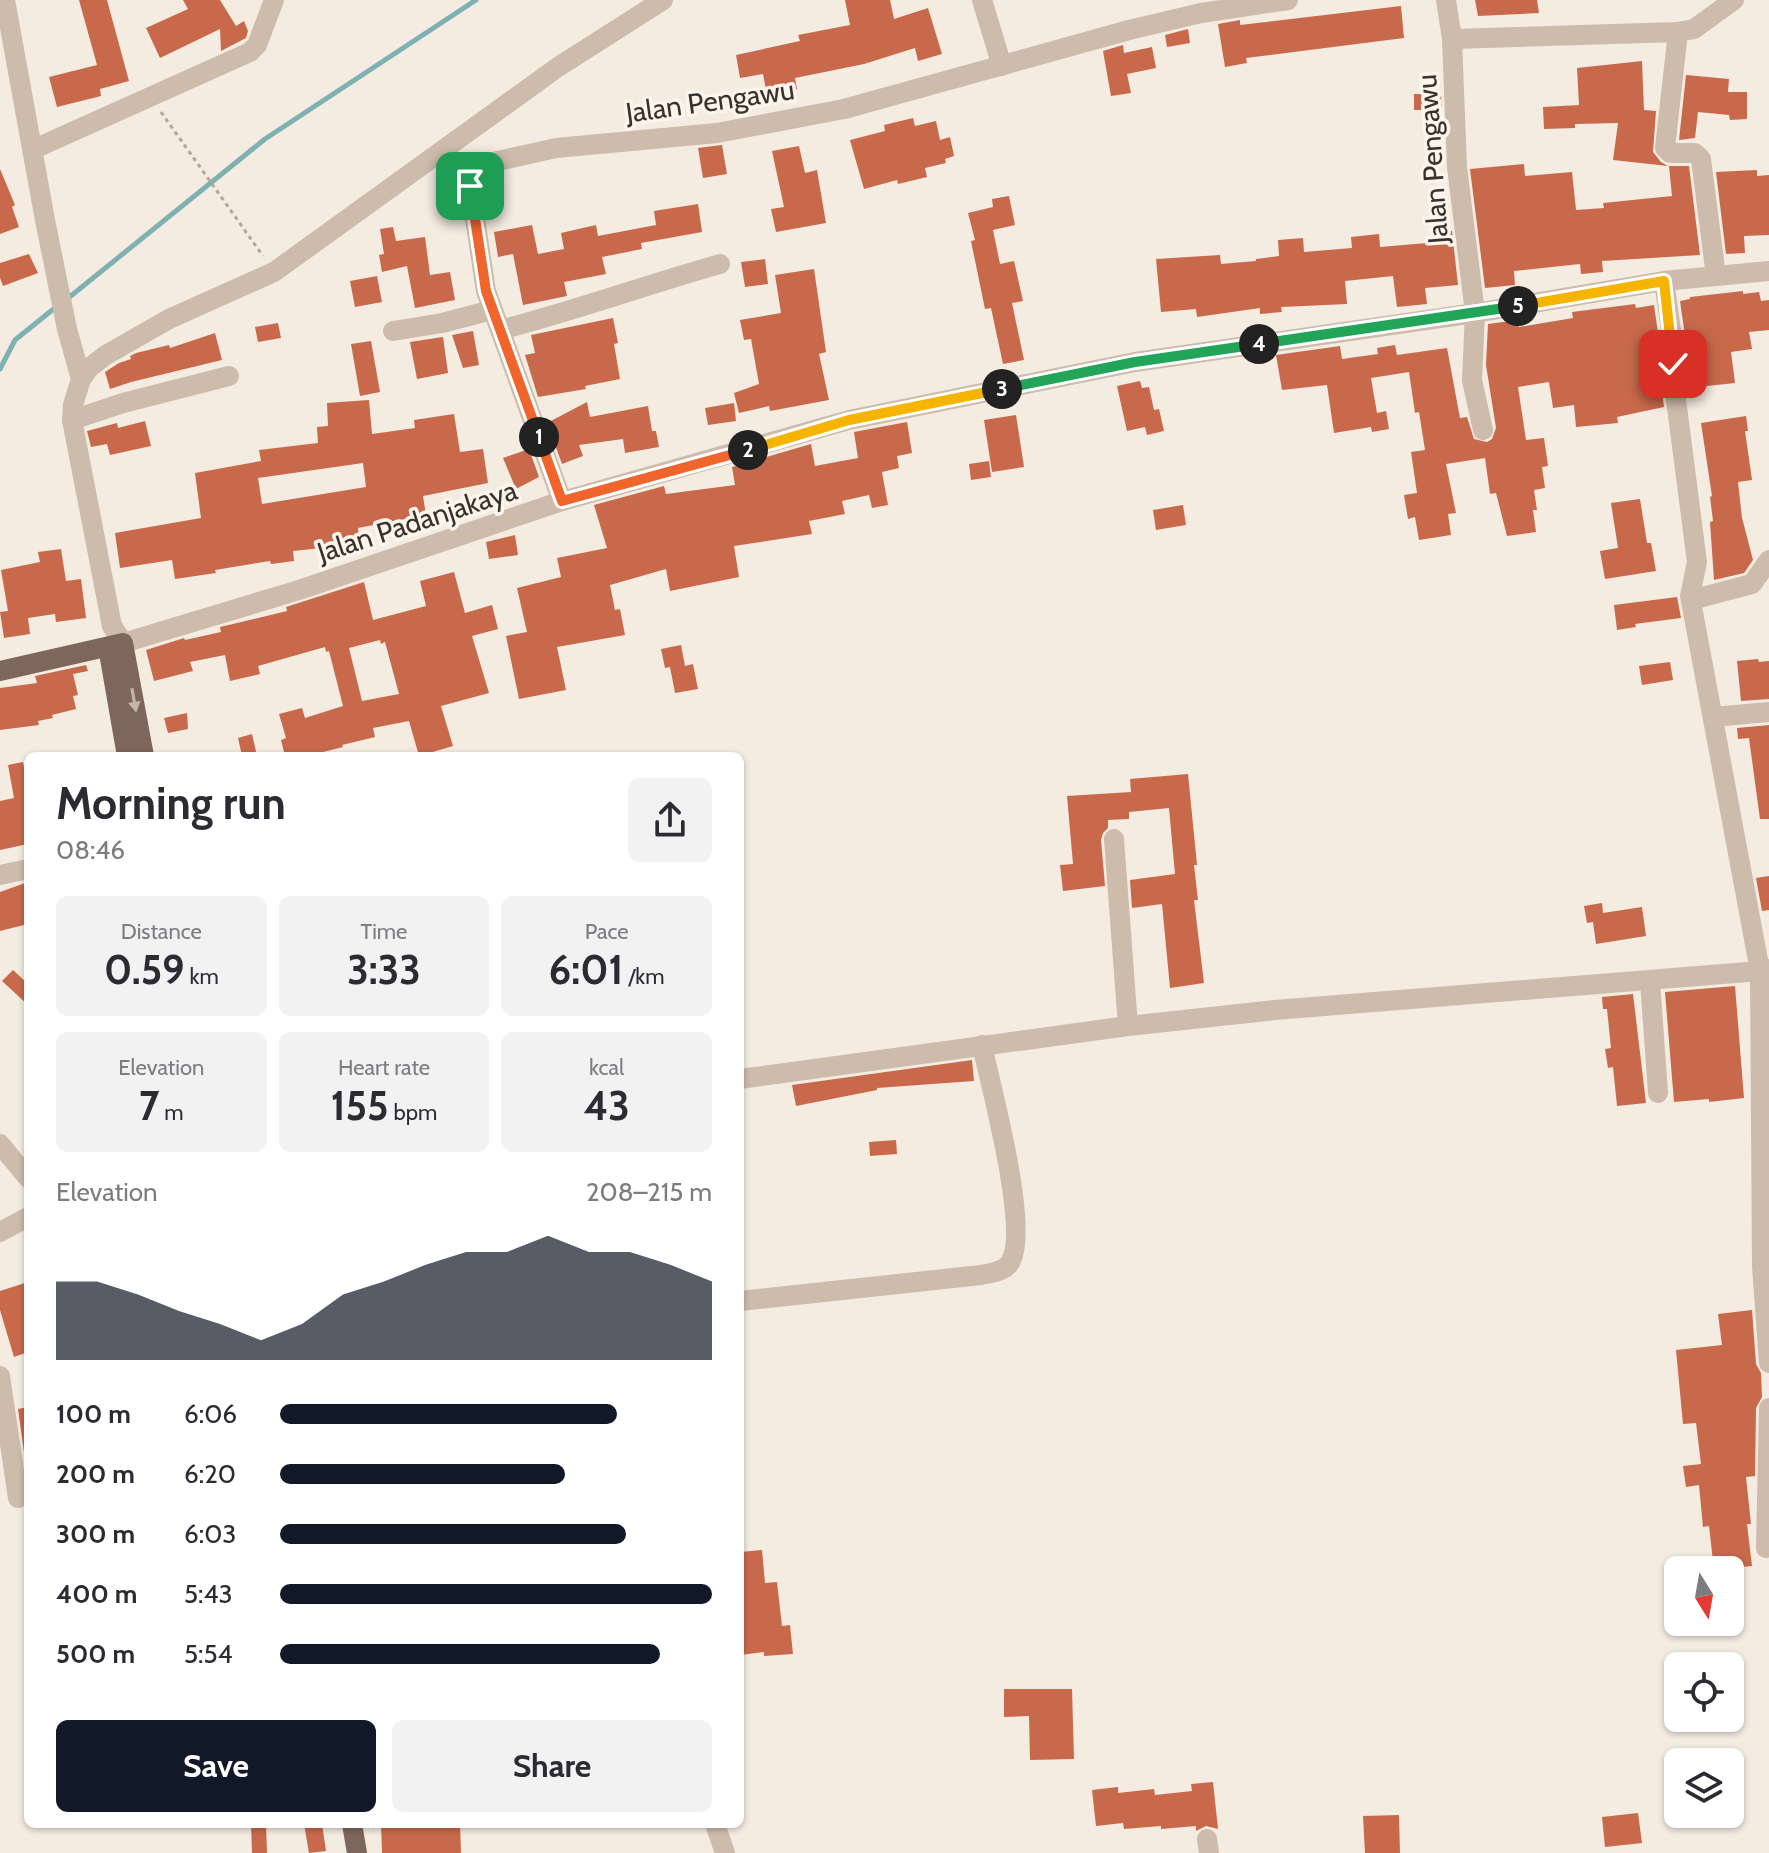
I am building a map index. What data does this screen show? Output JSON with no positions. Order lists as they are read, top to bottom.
{
  "streets": {
    "street": ["Jalan Pengawu", "Jalan Padanjakaya"]
  },
  "crossings": [
    ["Jalan Pengawu", "Jalan Padanjakaya"]
  ],
  "north": "bottom",
  "page": {
    "pins": [
      "5",
      "4",
      "3",
      "1",
      "2"
    ],
    "heading": ["Morning run", "08:46"],
    "stats": [
      ["Distance", "0.59 km"],
      ["Time", "3:33"],
      ["Pace", "6:01 /km"],
      ["Elevation", "7 m"],
      ["Heart rate", "155 bpm"],
      ["kcal", "43"]
    ],
    "chart": ["Elevation", "208–215 m"],
    "list": [
      {
        "name": "100 m",
        "note": "6:06"
      },
      {
        "name": "200 m",
        "note": "6:20"
      },
      {
        "name": "300 m",
        "note": "6:03"
      },
      {
        "name": "400 m",
        "note": "5:43"
      },
      {
        "name": "500 m",
        "note": "5:54"
      }
    ],
    "buttons": ["Save", "Share"]
  }
}
